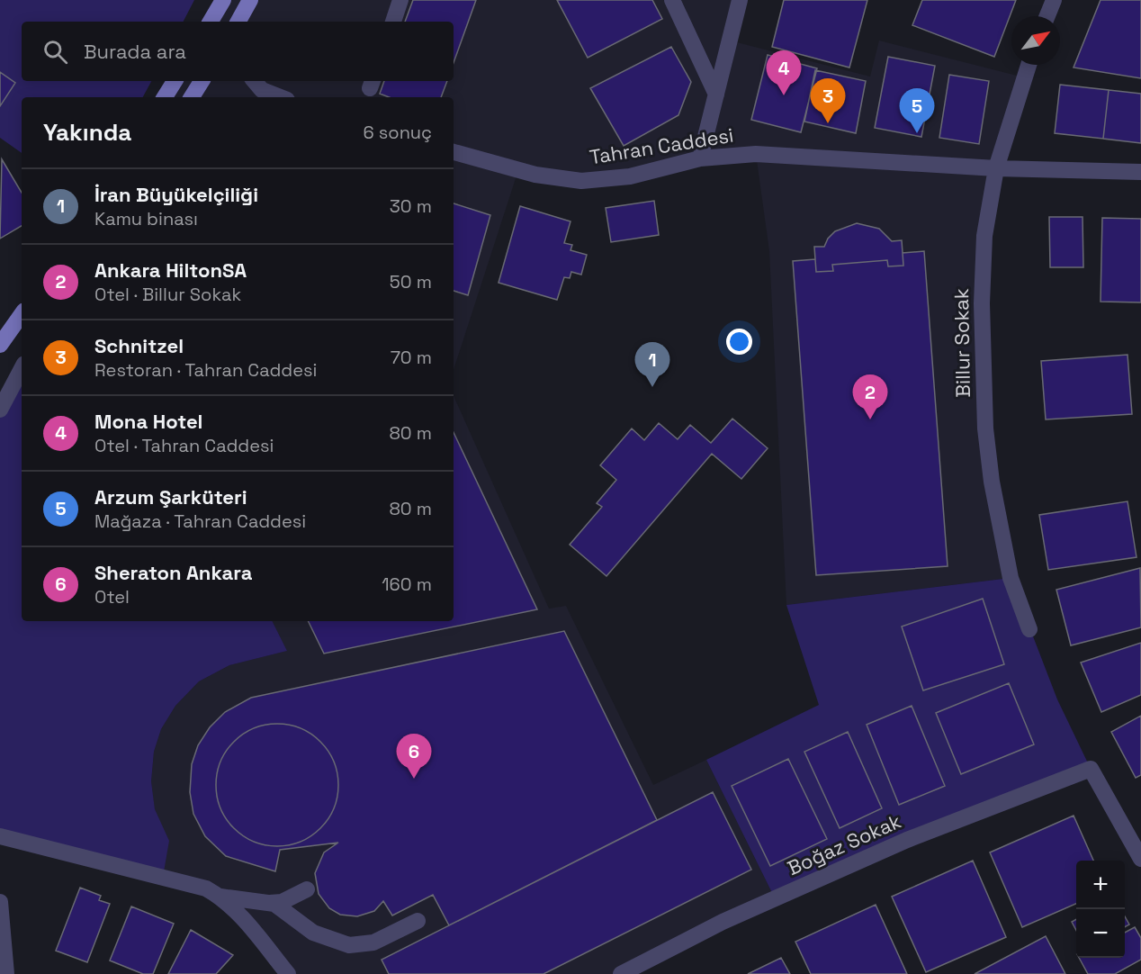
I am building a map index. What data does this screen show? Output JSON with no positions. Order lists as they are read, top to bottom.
{
  "streets": {
    "street": ["Tahran Caddesi", "Billur Sokak", "Boğaz Sokak"]
  },
  "crossings": [
    ["Tahran Caddesi", "Billur Sokak"]
  ],
  "north": "top right",
  "page": {
    "search": "Burada ara",
    "pins": [
      "4",
      "3",
      "5",
      "1",
      "2",
      "6"
    ],
    "heading": ["Yakında", "6 sonuç"],
    "list": [
      {
        "mark": "1",
        "name": "İran Büyükelçiliği",
        "note": "Kamu binası",
        "value": "30 m"
      },
      {
        "mark": "2",
        "name": "Ankara HiltonSA",
        "note": "Otel · Billur Sokak",
        "value": "50 m"
      },
      {
        "mark": "3",
        "name": "Schnitzel",
        "note": "Restoran · Tahran Caddesi",
        "value": "70 m"
      },
      {
        "mark": "4",
        "name": "Mona Hotel",
        "note": "Otel · Tahran Caddesi",
        "value": "80 m"
      },
      {
        "mark": "5",
        "name": "Arzum Şarküteri",
        "note": "Mağaza · Tahran Caddesi",
        "value": "80 m"
      },
      {
        "mark": "6",
        "name": "Sheraton Ankara",
        "note": "Otel",
        "value": "160 m"
      }
    ],
    "map_buttons": ["+", "−"]
  }
}
